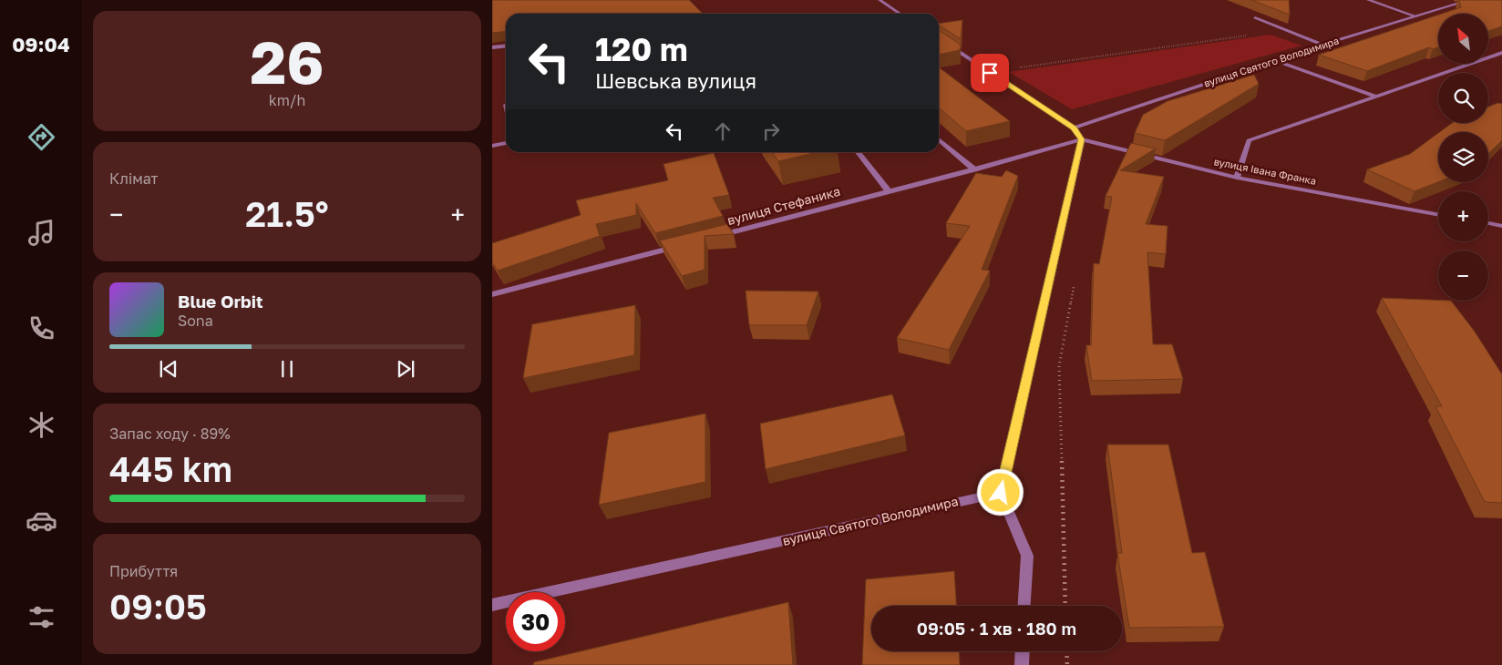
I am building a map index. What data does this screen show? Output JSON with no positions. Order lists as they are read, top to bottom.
{
  "streets": {
    "street": ["вулиця Святого Володимира", "вулиця Івана Франка", "вулиця Стефаника"]
  },
  "crossings": [
    ["вулиця Івана Франка", "вулиця Стефаника"]
  ],
  "north": "top left",
  "page": {
    "tabs": "09:04",
    "tile": [
      ["26", "km/h"],
      "Клімат",
      ["Запас ходу · 89%", "445 km"],
      ["Прибуття", "09:05"]
    ],
    "map_buttons": ["+", "−"],
    "turn": ["120 m", "Шевська вулиця"],
    "heat": ["−", "21.5°", "+"],
    "song": ["Blue Orbit", "Sona"],
    "limit": "30",
    "trip": "09:05 · 1 хв · 180 m"
  }
}
